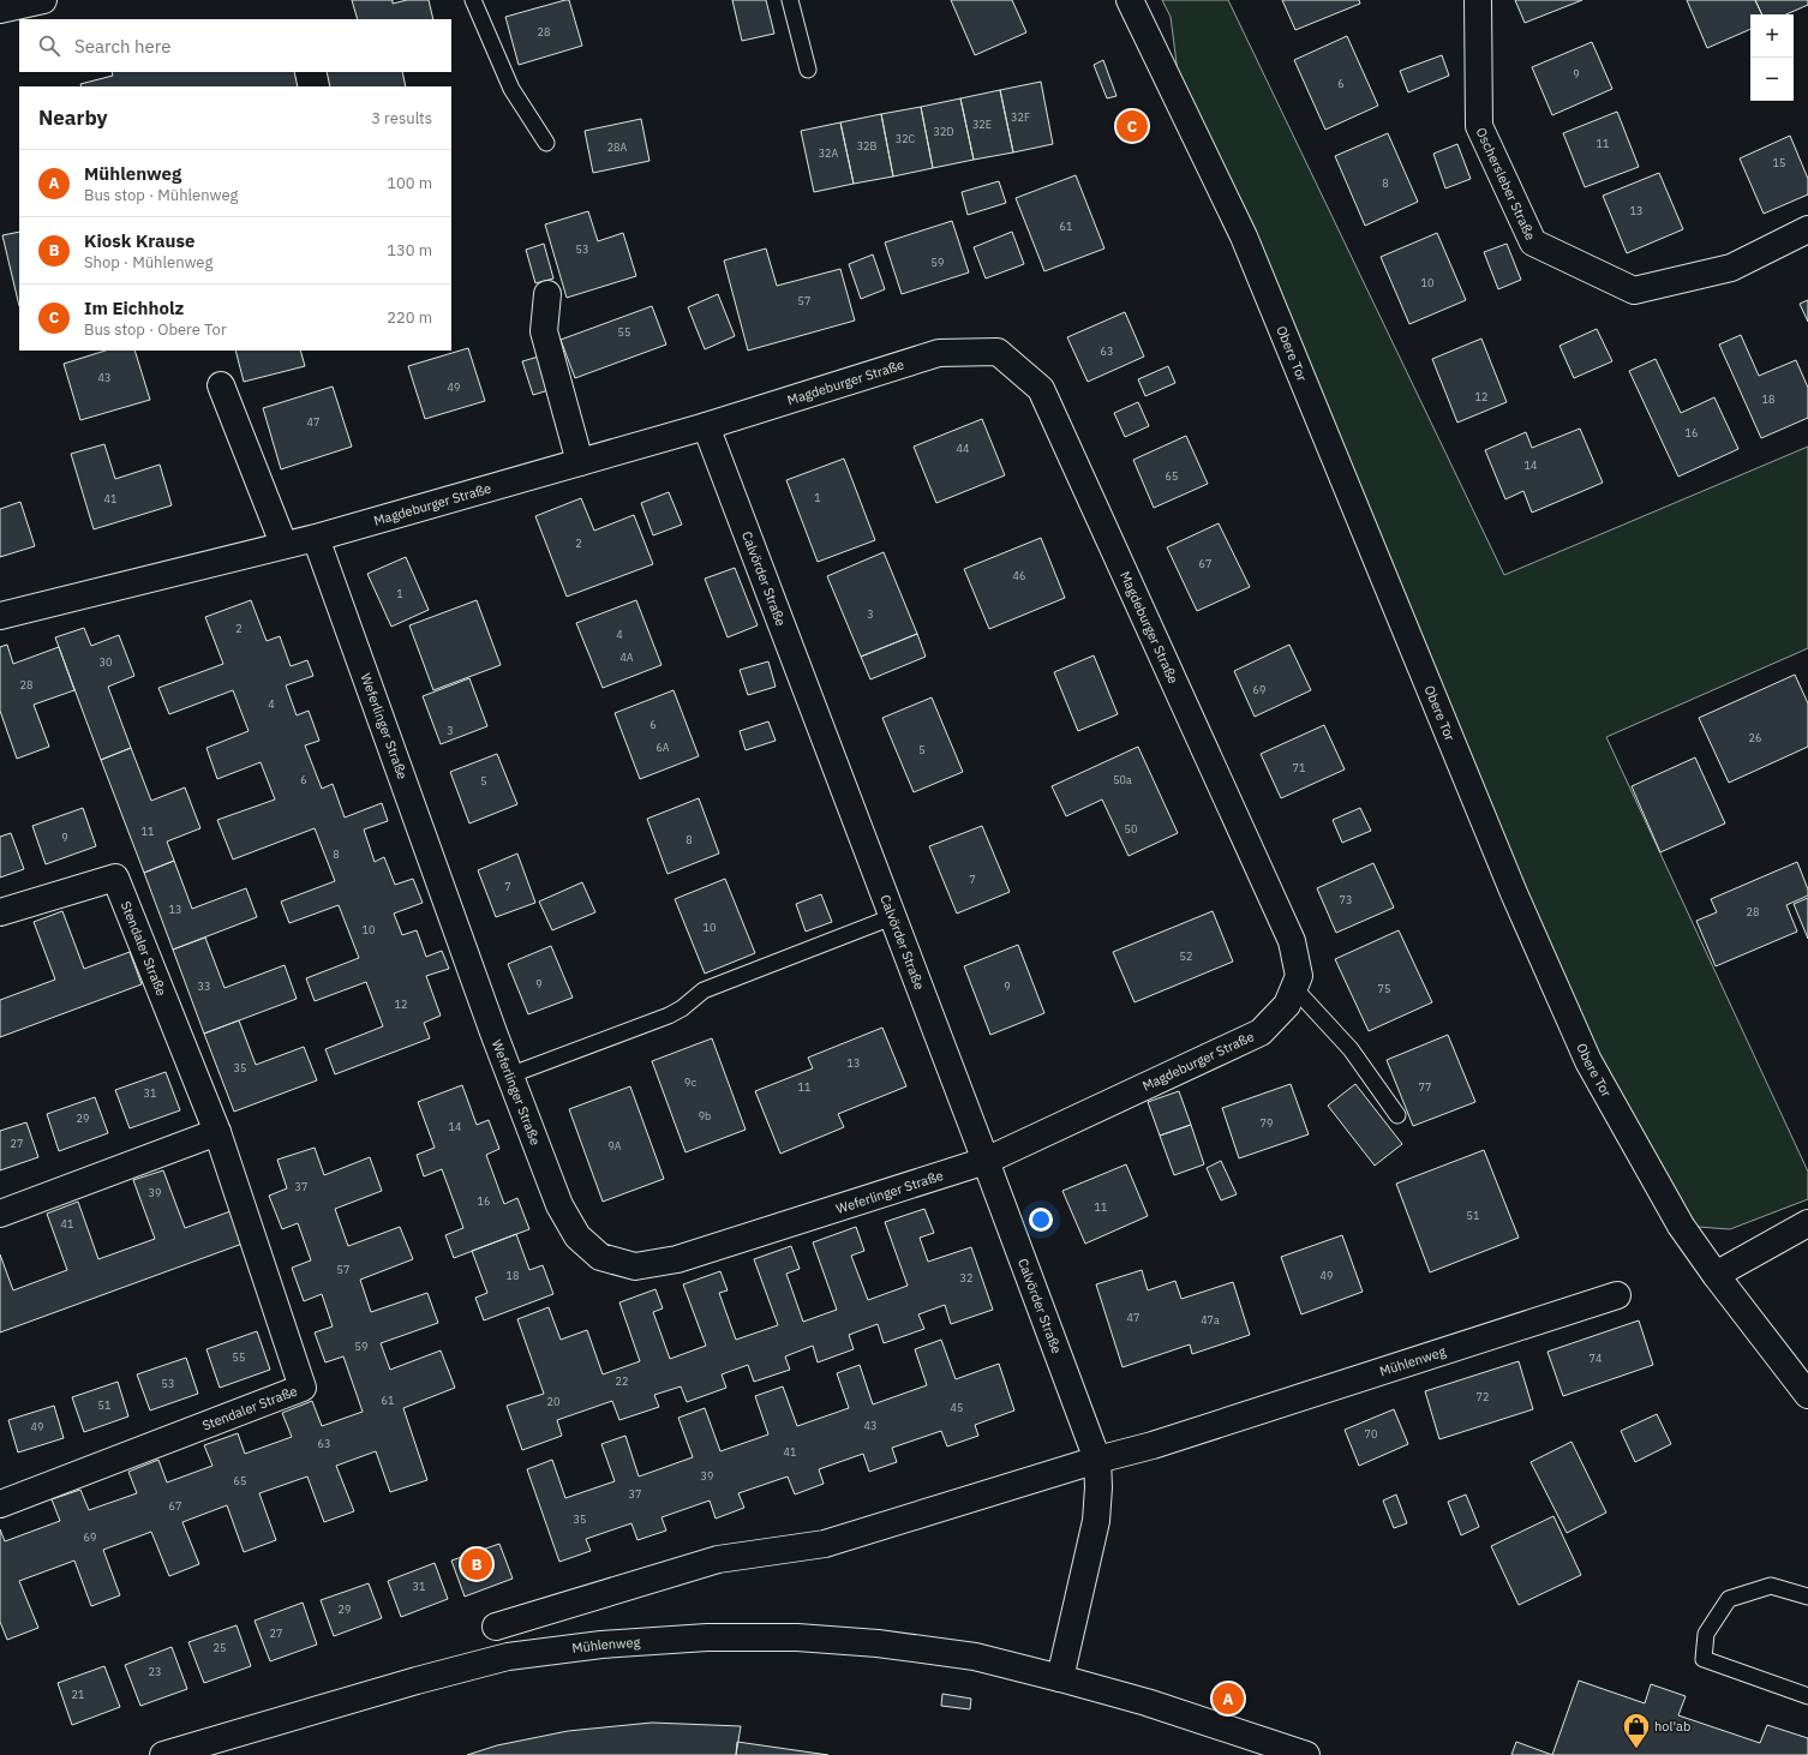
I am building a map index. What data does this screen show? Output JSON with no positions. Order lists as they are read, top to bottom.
{
  "streets": {
    "street": [
      "Oschersleber Straße",
      "Obere Tor",
      "Magdeburger Straße",
      "Calvörder Straße",
      "Weferlinger Straße",
      "Stendaler Straße",
      "Mühlenweg"
    ]
  },
  "crossings": [
    ["Magdeburger Straße", "Calvörder Straße"],
    ["Magdeburger Straße", "Weferlinger Straße"],
    ["Calvörder Straße", "Weferlinger Straße"],
    ["Calvörder Straße", "Mühlenweg"]
  ],
  "places": {
    "shop": ["hol'ab"]
  },
  "house_numbers": [
    "28",
    "9",
    "6",
    "32F",
    "32E",
    "32D",
    "32C",
    "11",
    "32B",
    "28A",
    "32A",
    "15",
    "8",
    "13",
    "61",
    "53",
    "59",
    "10",
    "57",
    "55",
    "63",
    "43",
    "49",
    "12",
    "18",
    "47",
    "16",
    "44",
    "14",
    "65",
    "1",
    "41",
    "2",
    "67",
    "46",
    "1",
    "3",
    "2",
    "4",
    "4A",
    "30",
    "28",
    "69",
    "4",
    "6",
    "3",
    "26",
    "6A",
    "5",
    "71",
    "6",
    "50a",
    "5",
    "50",
    "11",
    "9",
    "8",
    "8",
    "7",
    "7",
    "73",
    "13",
    "28",
    "10",
    "10",
    "52",
    "9",
    "33",
    "9",
    "75",
    "12",
    "13",
    "35",
    "9c",
    "11",
    "77",
    "31",
    "9b",
    "29",
    "79",
    "14",
    "27",
    "9A",
    "37",
    "39",
    "16",
    "11",
    "51",
    "41",
    "57",
    "18",
    "49",
    "32",
    "47",
    "47a",
    "59",
    "55",
    "74",
    "22",
    "53",
    "72",
    "61",
    "20",
    "51",
    "45",
    "43",
    "49",
    "70",
    "63",
    "41",
    "39",
    "65",
    "37",
    "67",
    "35",
    "69",
    "31",
    "29",
    "27",
    "25",
    "23",
    "21"
  ],
  "page": {
    "map_buttons": ["+", "−"],
    "search": "Search here",
    "heading": ["Nearby", "3 results"],
    "pins": ["C", "B", "A"],
    "list": [
      {
        "mark": "A",
        "name": "Mühlenweg",
        "note": "Bus stop · Mühlenweg",
        "value": "100 m"
      },
      {
        "mark": "B",
        "name": "Kiosk Krause",
        "note": "Shop · Mühlenweg",
        "value": "130 m"
      },
      {
        "mark": "C",
        "name": "Im Eichholz",
        "note": "Bus stop · Obere Tor",
        "value": "220 m"
      }
    ]
  }
}
